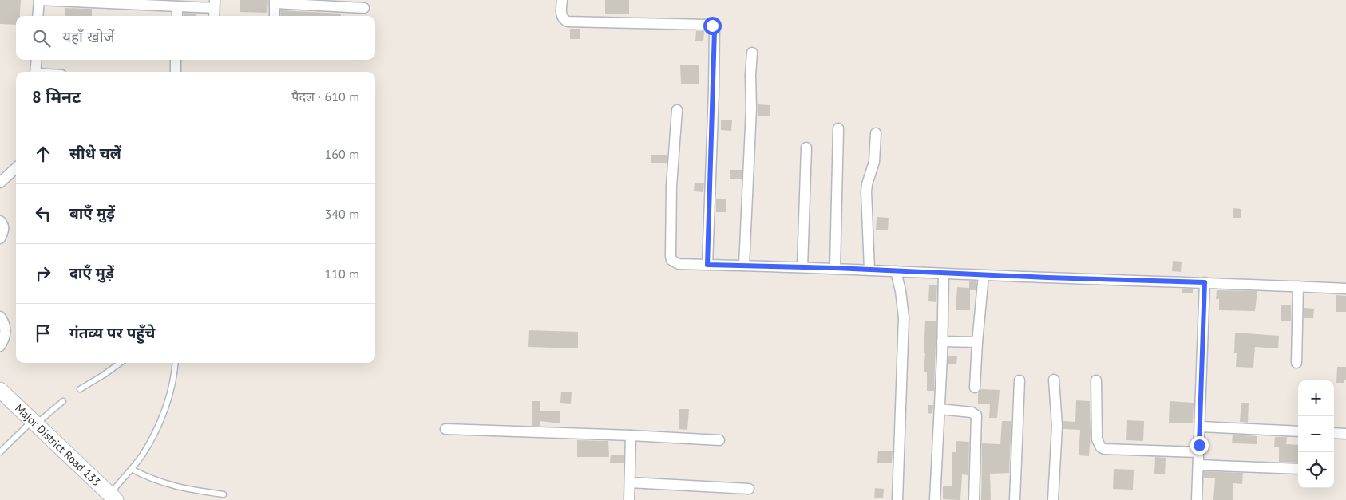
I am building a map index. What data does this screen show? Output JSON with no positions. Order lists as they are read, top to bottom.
{
  "streets": {
    "main road": ["Major District Road 133"]
  },
  "page": {
    "search": "यहाँ खोजें",
    "heading": ["8 मिनट", "पैदल · 610 m"],
    "list": [
      ["सीधे चलें", "160 m"],
      ["बाएँ मुड़ें", "340 m"],
      ["दाएँ मुड़ें", "110 m"],
      "गंतव्य पर पहुँचे"
    ],
    "map_buttons": ["+", "−"]
  }
}
